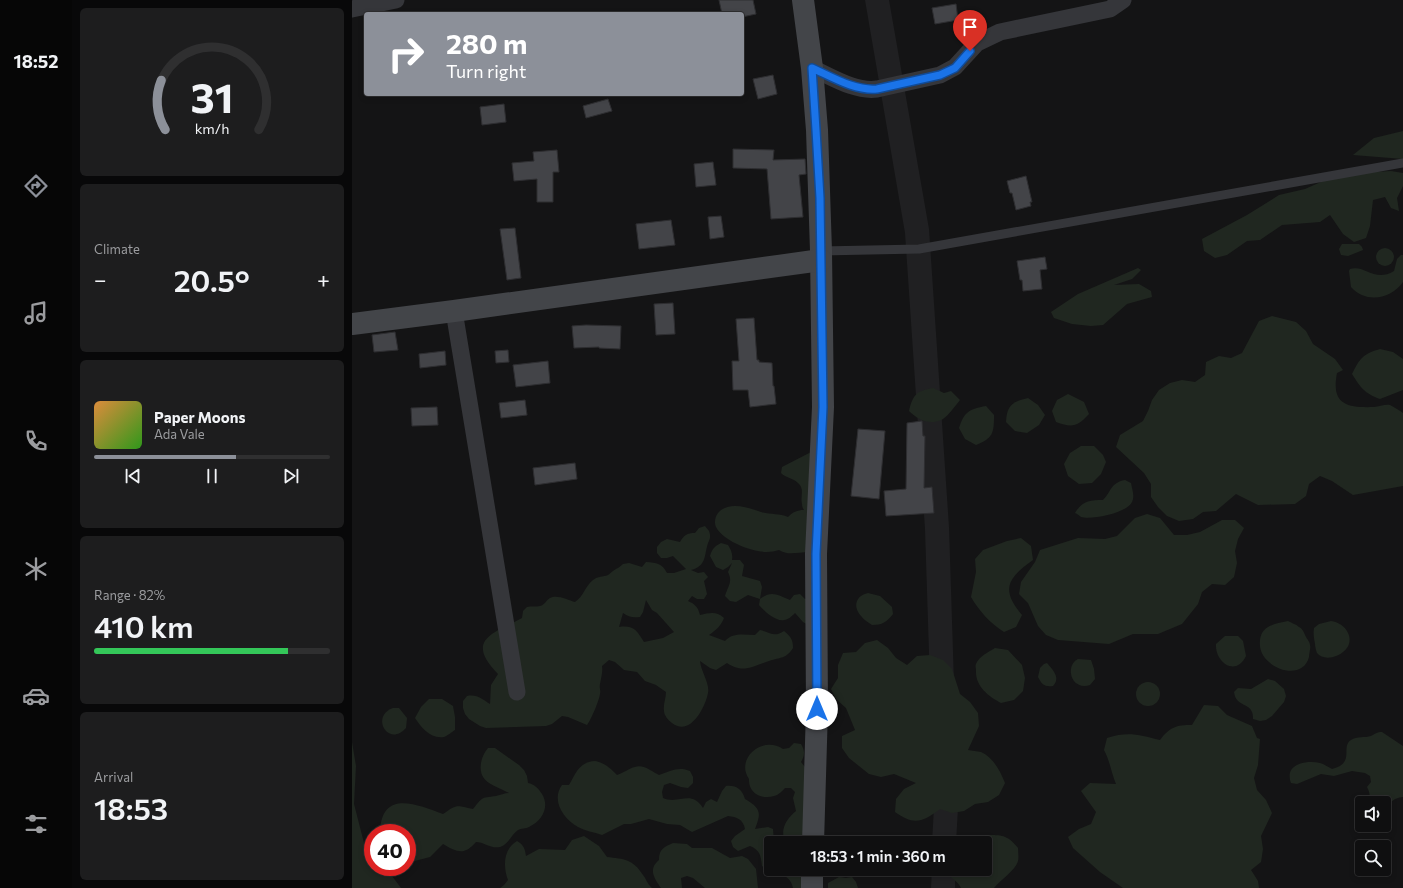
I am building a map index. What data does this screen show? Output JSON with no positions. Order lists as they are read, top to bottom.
{
  "page": {
    "tabs": "18:52",
    "turn": ["280 m", "Turn right"],
    "tile": [
      "Climate",
      ["Range · 82%", "410 km"],
      ["Arrival", "18:53"]
    ],
    "heat": ["−", "20.5°", "+"],
    "song": ["Paper Moons", "Ada Vale"],
    "limit": "40",
    "trip": "18:53 · 1 min · 360 m",
    "gauge": ["31", "km/h"]
  }
}
